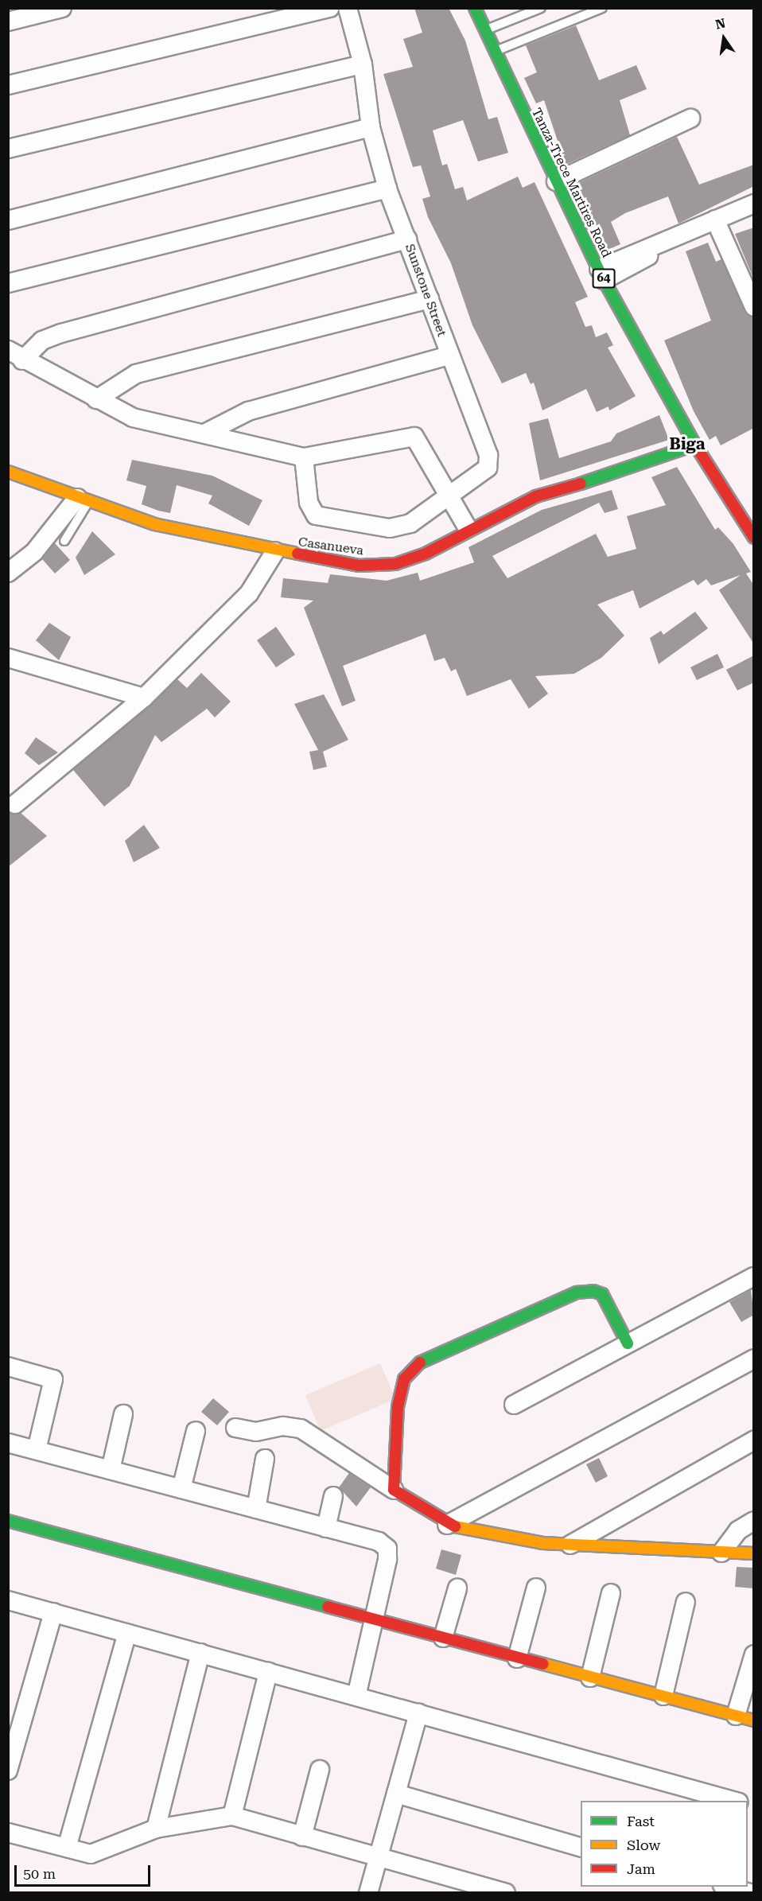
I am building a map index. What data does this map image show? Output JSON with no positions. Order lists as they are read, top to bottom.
{
  "streets": {
    "street": [
      "Tanza-Trece Martires Road",
      "64",
      "Sunstone Street",
      "Casanueva"
    ]
  },
  "crossings": [
    ["Tanza-Trece Martires Road", "Casanueva"]
  ],
  "districts": ["Biga"],
  "legend": ["Fast", "Slow", "Jam"],
  "scale_bar": "50 m",
  "north": "top"
}
